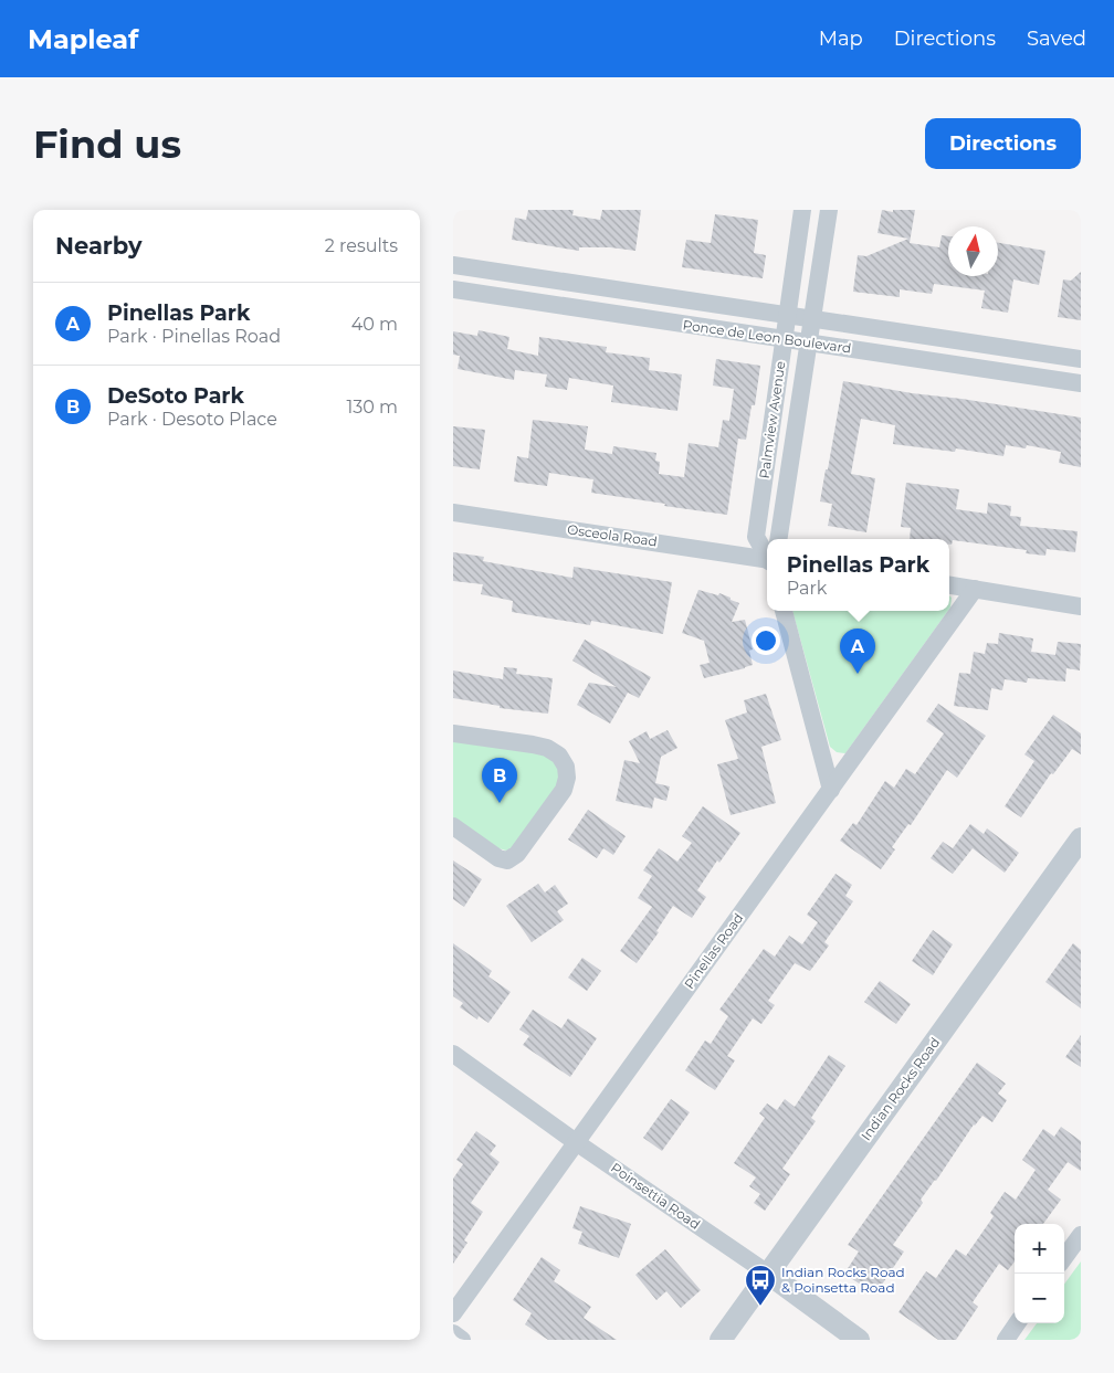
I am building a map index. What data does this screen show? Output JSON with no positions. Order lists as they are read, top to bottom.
{
  "streets": {
    "street": [
      "Ponce de Leon Boulevard",
      "Palmview Avenue",
      "Osceola Road",
      "Pinellas Road",
      "Indian Rocks Road",
      "Poinsettia Road"
    ]
  },
  "crossings": [
    ["Ponce de Leon Boulevard", "Palmview Avenue"],
    ["Pinellas Road", "Poinsettia Road"],
    ["Indian Rocks Road", "Poinsettia Road"]
  ],
  "places": {
    "bus stop": ["Indian Rocks Road & Poinsetta Road"]
  },
  "north": "top",
  "page": {
    "header": "Mapleaf",
    "nav": ["Map", "Directions", "Saved"],
    "buttons": "Directions",
    "title": "Find us",
    "heading": ["Nearby", "2 results"],
    "list": [
      {
        "mark": "A",
        "name": "Pinellas Park",
        "note": "Park · Pinellas Road",
        "value": "40 m"
      },
      {
        "mark": "B",
        "name": "DeSoto Park",
        "note": "Park · Desoto Place",
        "value": "130 m"
      }
    ],
    "popup": ["Pinellas Park", "Park"],
    "pins": ["A", "B"],
    "map_buttons": ["+", "−"]
  }
}
